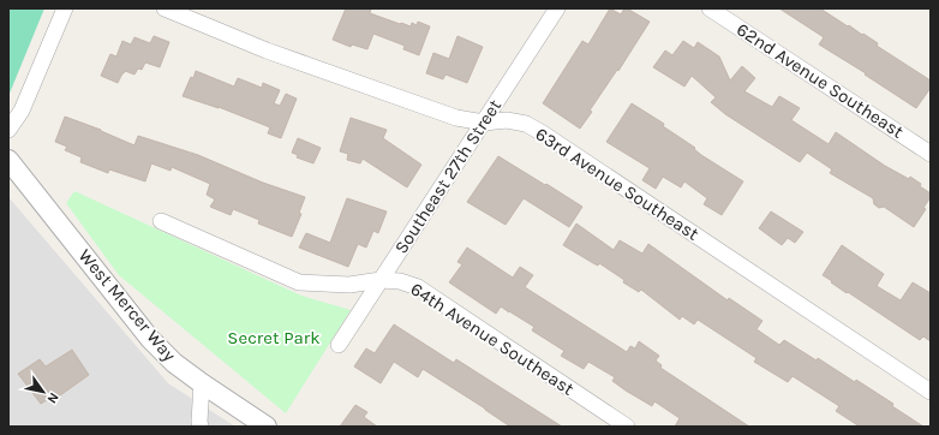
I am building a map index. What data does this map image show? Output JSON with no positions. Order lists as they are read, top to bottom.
{
  "streets": {
    "street": [
      "62nd Avenue Southeast",
      "Southeast 27th Street",
      "63rd Avenue Southeast",
      "West Mercer Way",
      "64th Avenue Southeast"
    ]
  },
  "crossings": [
    ["Southeast 27th Street", "63rd Avenue Southeast"],
    ["Southeast 27th Street", "64th Avenue Southeast"]
  ],
  "parks": ["Secret Park"],
  "north": "bottom right"
}
